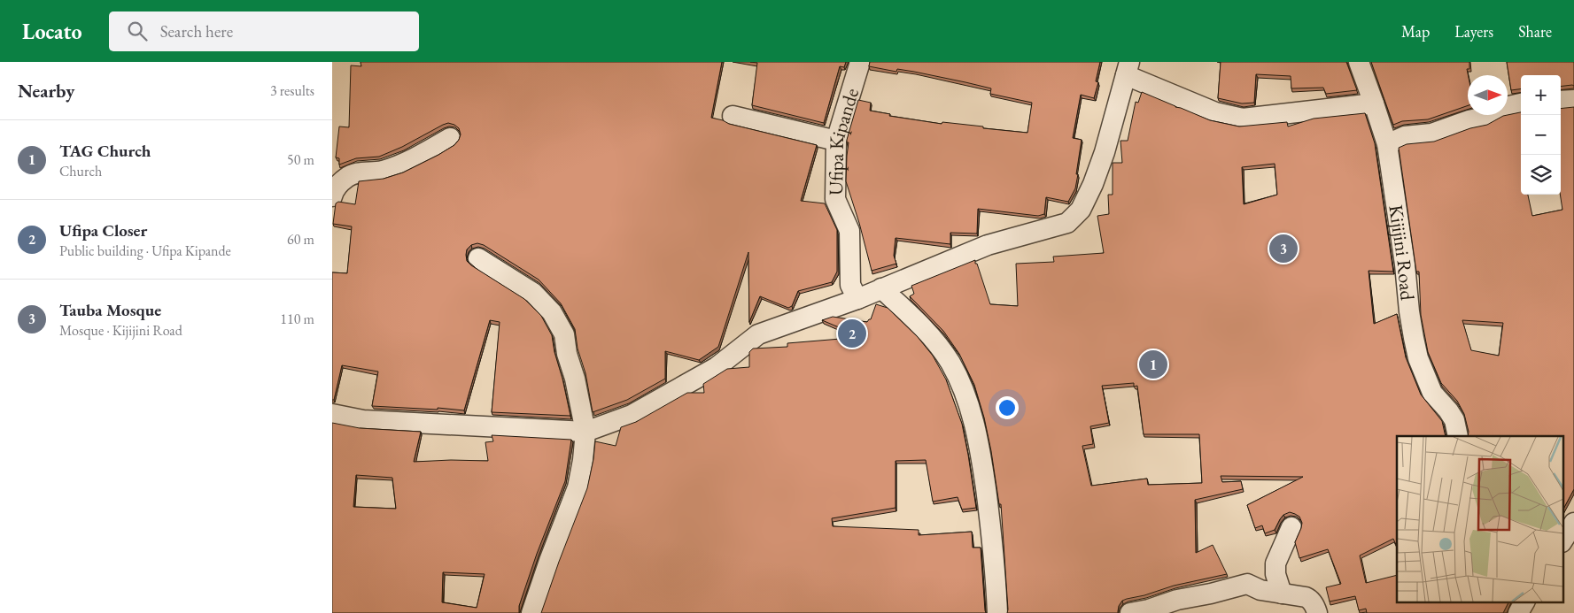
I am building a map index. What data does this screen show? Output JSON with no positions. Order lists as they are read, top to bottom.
{
  "streets": {
    "street": ["Ufipa Kipande", "Kijijini Road"]
  },
  "north": "right",
  "page": {
    "header": "Locato",
    "search": "Search here",
    "nav": ["Map", "Layers", "Share"],
    "heading": ["Nearby", "3 results"],
    "map_buttons": ["+", "−"],
    "list": [
      {
        "mark": "1",
        "name": "TAG Church",
        "note": "Church",
        "value": "50 m"
      },
      {
        "mark": "2",
        "name": "Ufipa Closer",
        "note": "Public building · Ufipa Kipande",
        "value": "60 m"
      },
      {
        "mark": "3",
        "name": "Tauba Mosque",
        "note": "Mosque · Kijijini Road",
        "value": "110 m"
      }
    ],
    "pins": ["3", "2", "1"]
  }
}
